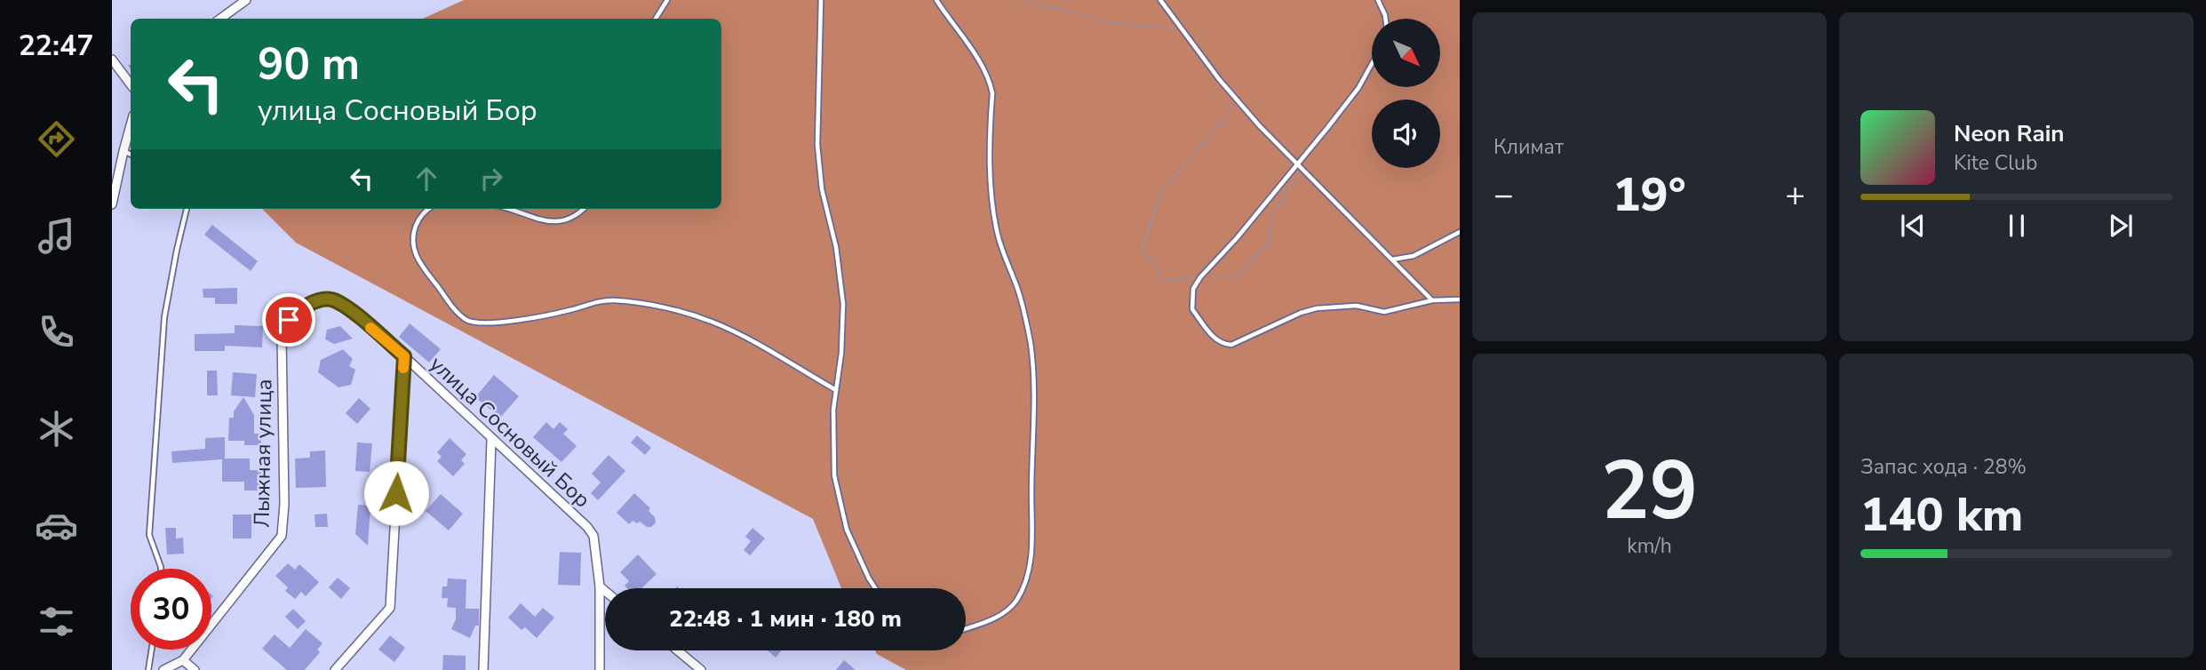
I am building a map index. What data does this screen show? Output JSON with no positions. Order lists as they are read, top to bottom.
{
  "streets": {
    "street": ["улица Сосновый Бор", "Лыжная улица"]
  },
  "crossings": [
    ["улица Сосновый Бор", "Лыжная улица"]
  ],
  "north": "bottom right",
  "page": {
    "tabs": "22:47",
    "tile": [
      "Климат",
      ["29", "km/h"],
      ["Запас хода · 28%", "140 km"]
    ],
    "turn": ["90 m", "улица Сосновый Бор"],
    "song": ["Neon Rain", "Kite Club"],
    "heat": ["−", "19°", "+"],
    "limit": "30",
    "trip": "22:48 · 1 мин · 180 m"
  }
}
